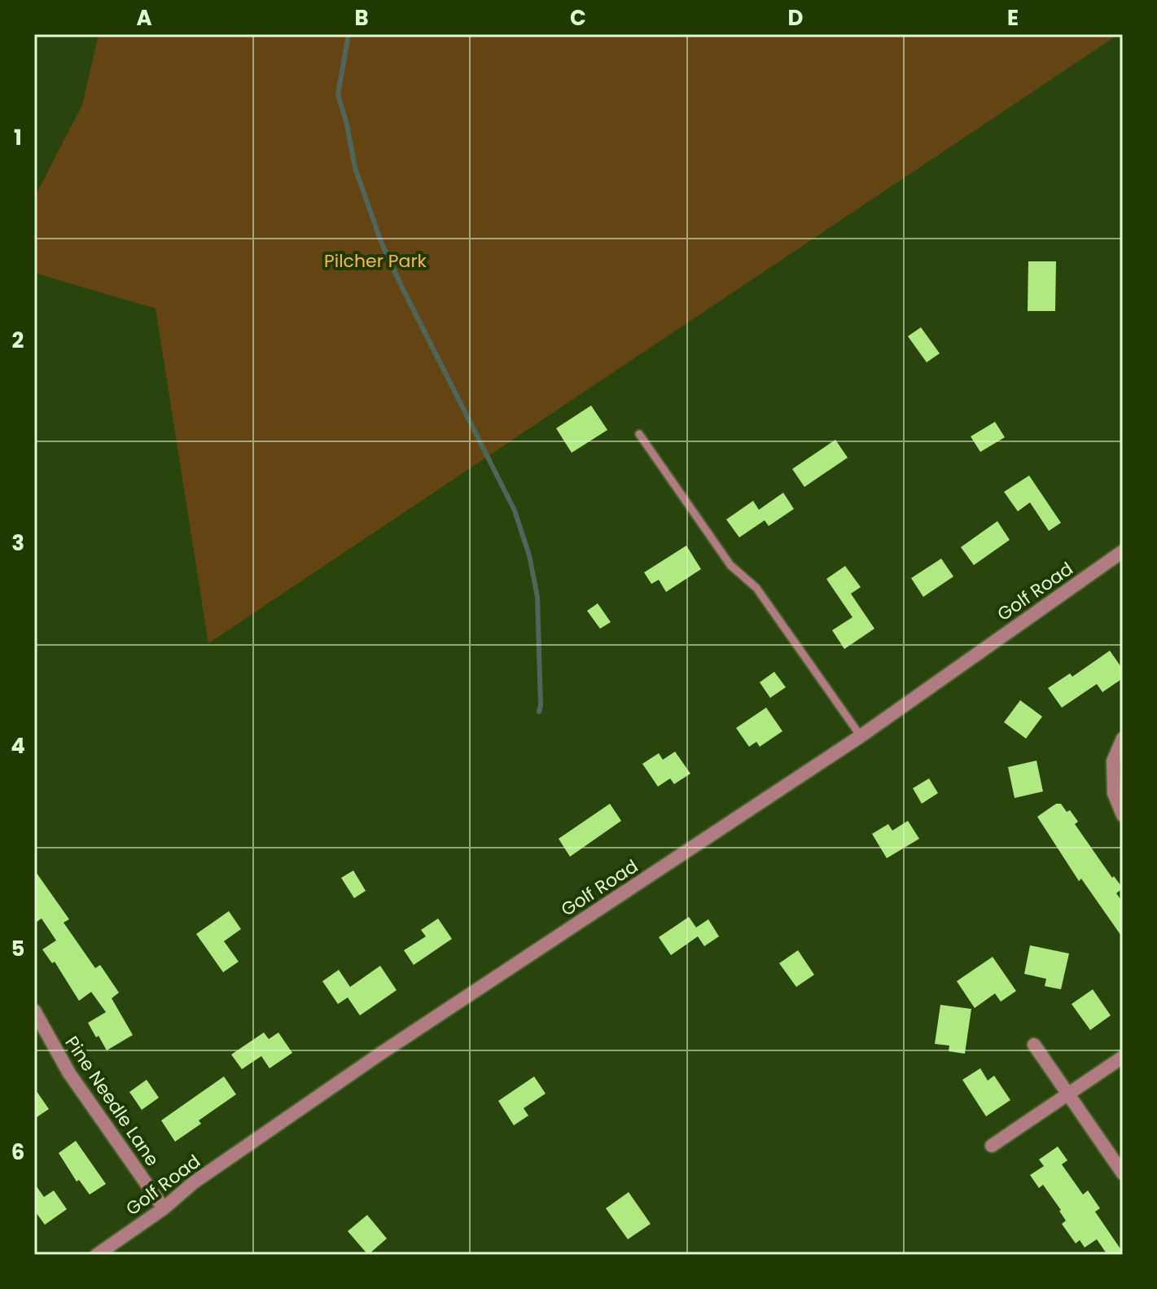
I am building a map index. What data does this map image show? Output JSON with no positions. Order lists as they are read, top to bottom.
{
  "streets": {
    "street": ["Golf Road", "Pine Needle Lane"]
  },
  "crossings": [
    ["Golf Road", "Pine Needle Lane"]
  ],
  "parks": ["Pilcher Park"],
  "grid": {
    "columns": [
      "A",
      "B",
      "C",
      "D",
      "E"
    ],
    "rows": [
      "1",
      "2",
      "3",
      "4",
      "5",
      "6"
    ]
  }
}
